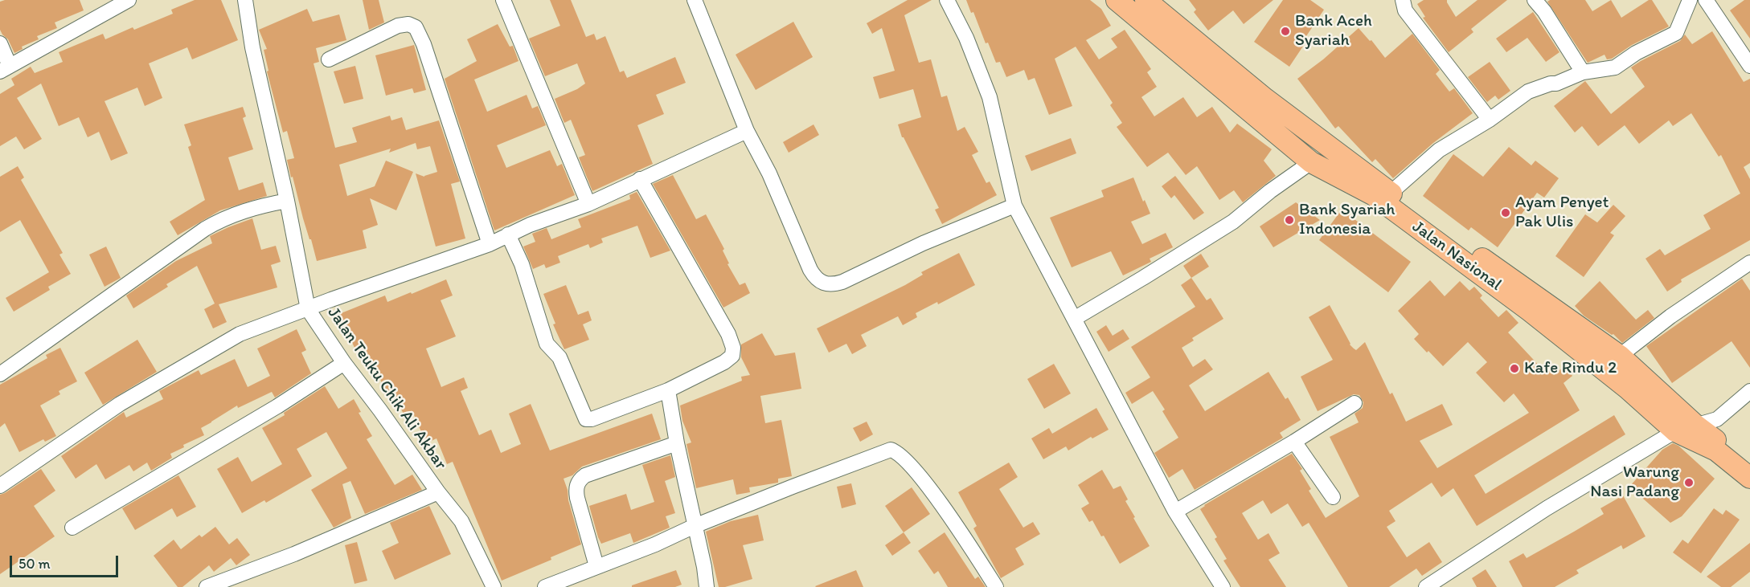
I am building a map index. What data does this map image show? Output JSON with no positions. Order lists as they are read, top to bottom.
{
  "streets": {
    "highway": ["Jalan Nasional"],
    "street": ["Jalan Teuku Chik Ali Akbar"]
  },
  "places": [
    "Bank Aceh Syariah",
    "Ayam Penyet Pak Ulis",
    "Bank Syariah Indonesia",
    "Kafe Rindu 2",
    "Warung Nasi Padang"
  ],
  "scale_bar": "50 m"
}
